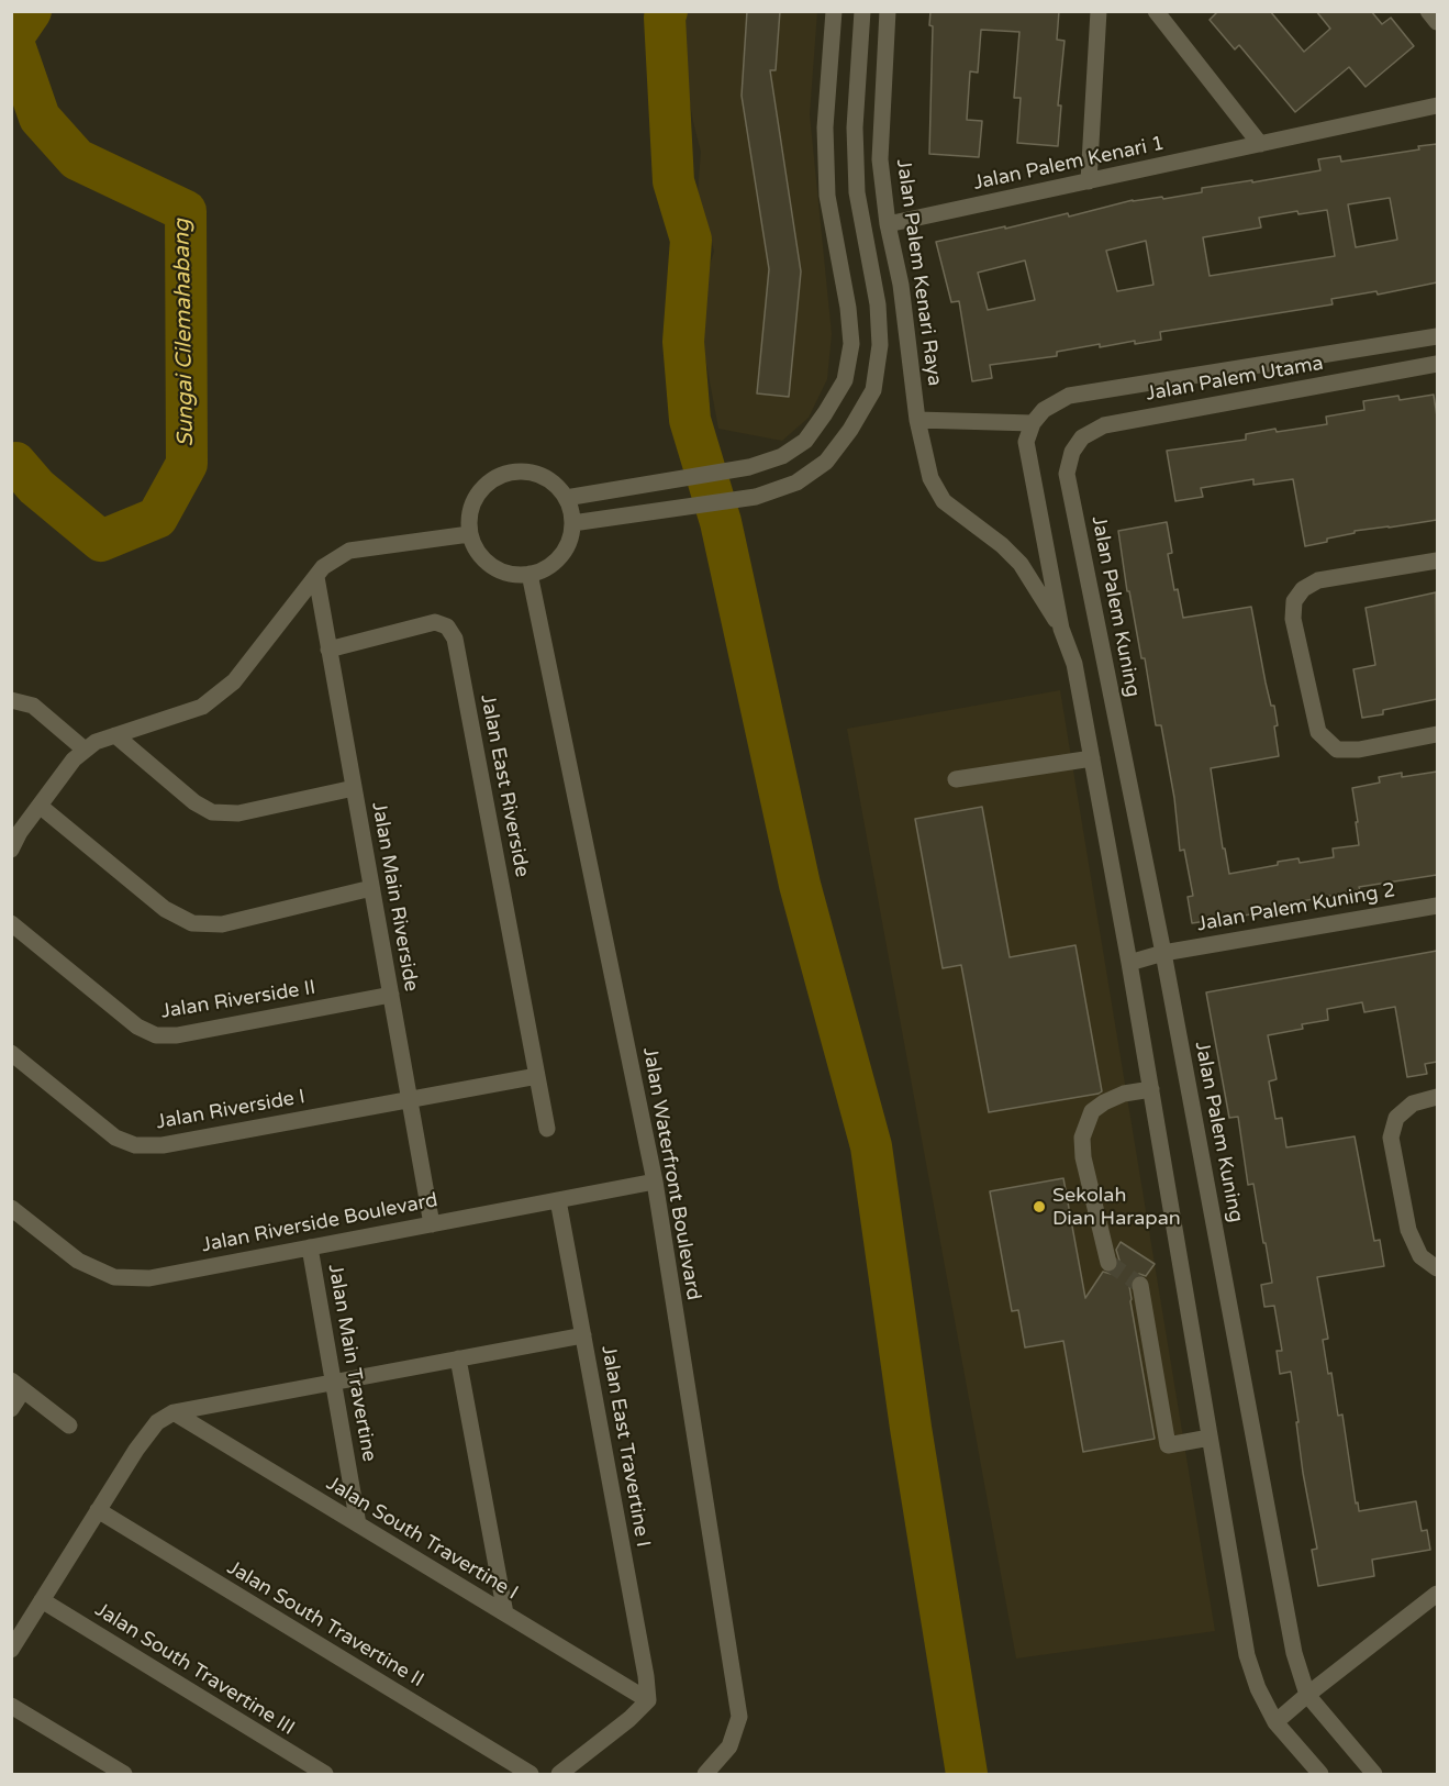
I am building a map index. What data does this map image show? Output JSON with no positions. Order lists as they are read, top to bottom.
{
  "streets": {
    "street": [
      "Jalan Palem Kenari 1",
      "Jalan Palem Kenari Raya",
      "Jalan Palem Utama",
      "Jalan Palem Kuning",
      "Jalan East Riverside",
      "Jalan Main Riverside",
      "Jalan Palem Kuning 2",
      "Jalan Riverside II",
      "Jalan Riverside I",
      "Jalan Waterfront Boulevard",
      "Jalan Riverside Boulevard",
      "Jalan Main Travertine",
      "Jalan East Travertine I",
      "Jalan South Travertine I",
      "Jalan South Travertine II",
      "Jalan South Travertine III"
    ]
  },
  "crossings": [
    ["Jalan Palem Kenari 1", "Jalan Palem Kenari Raya"],
    ["Jalan Palem Utama", "Jalan Palem Kuning"],
    ["Jalan Palem Kuning", "Jalan Palem Kuning 2"],
    ["Jalan East Riverside", "Jalan Main Riverside"],
    ["Jalan Main Riverside", "Jalan Riverside II"],
    ["Jalan Main Riverside", "Jalan Riverside I"],
    ["Jalan Main Riverside", "Jalan Riverside Boulevard"],
    ["Jalan Waterfront Boulevard", "Jalan Riverside Boulevard"],
    ["Jalan Riverside Boulevard", "Jalan Main Travertine"],
    ["Jalan Riverside Boulevard", "Jalan East Travertine I"],
    ["Jalan Main Travertine", "Jalan South Travertine I"],
    ["Jalan East Travertine I", "Jalan South Travertine I"]
  ],
  "water": ["Sungai Cilemahabang"],
  "places": ["Sekolah Dian Harapan"]
}
